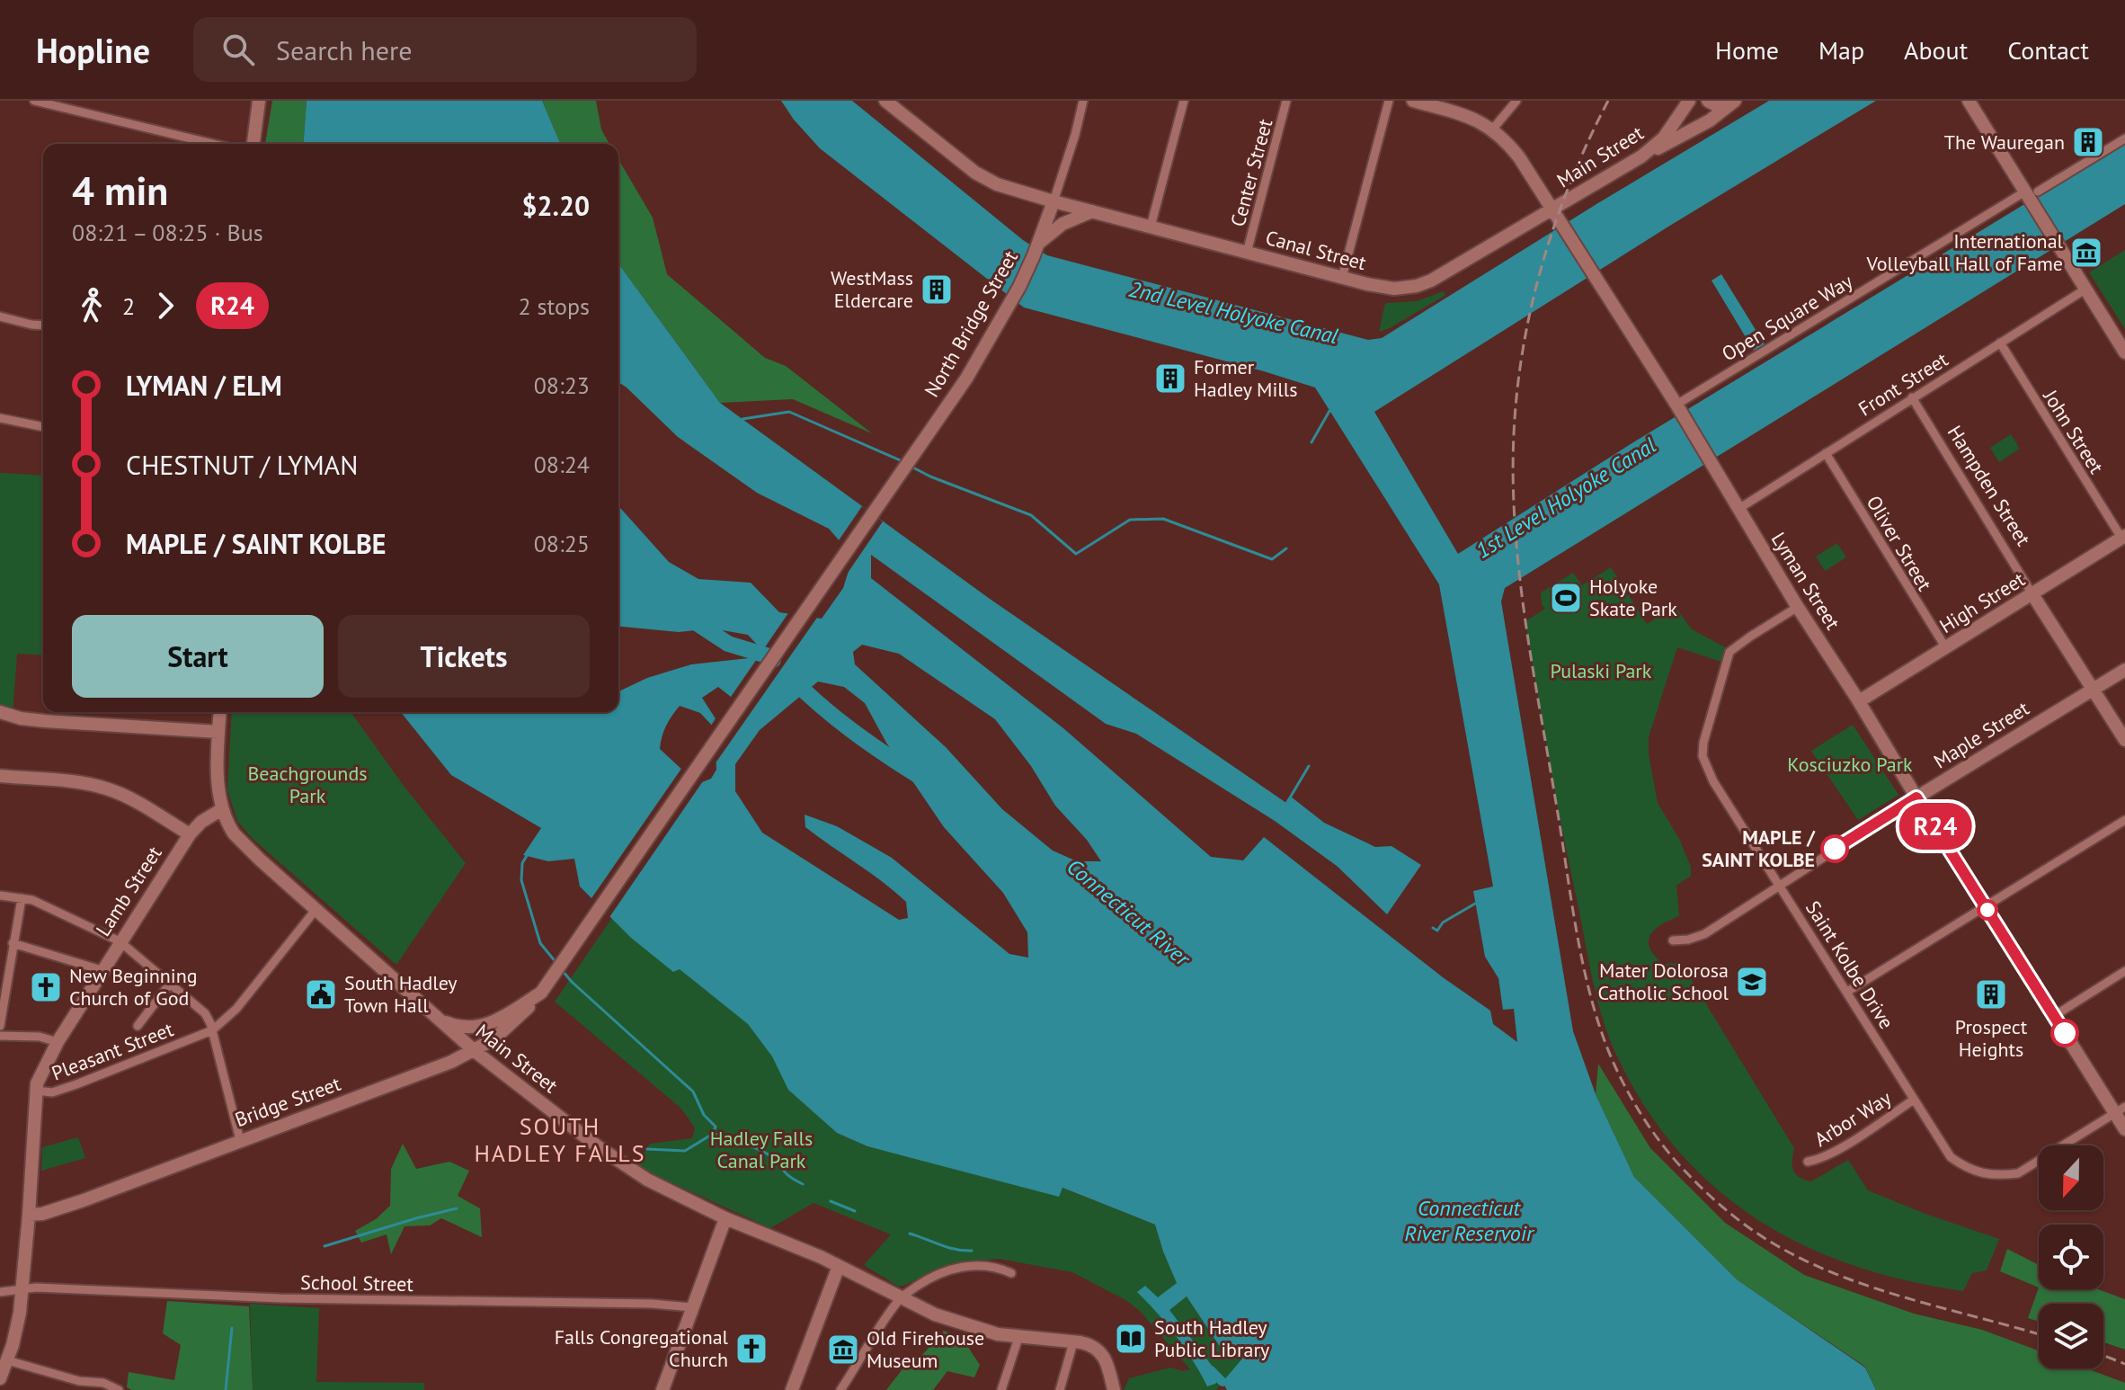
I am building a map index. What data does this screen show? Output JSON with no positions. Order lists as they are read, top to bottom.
{
  "streets": {
    "main road": [
      "Main Street",
      "Canal Street",
      "North Bridge Street",
      "Hampden Street",
      "Lyman Street",
      "High Street",
      "Maple Street",
      "Lamb Street",
      "Bridge Street"
    ],
    "street": [
      "Center Street",
      "Open Square Way",
      "Front Street",
      "John Street",
      "Oliver Street",
      "Saint Kolbe Drive",
      "Pleasant Street",
      "Arbor Way",
      "School Street"
    ]
  },
  "crossings": [
    ["Main Street", "Canal Street"],
    ["Main Street", "Lyman Street"],
    ["Main Street", "Lamb Street"],
    ["Main Street", "Pleasant Street"],
    ["Main Street", "Bridge Street"],
    ["Center Street", "Canal Street"],
    ["Canal Street", "North Bridge Street"],
    ["Canal Street", "Lyman Street"],
    ["Open Square Way", "Lyman Street"],
    ["North Bridge Street", "Bridge Street"],
    ["Front Street", "John Street"],
    ["Front Street", "Hampden Street"],
    ["Front Street", "Oliver Street"],
    ["Front Street", "Lyman Street"],
    ["John Street", "High Street"],
    ["Hampden Street", "High Street"],
    ["Hampden Street", "Maple Street"],
    ["Oliver Street", "High Street"],
    ["Lyman Street", "High Street"],
    ["Lyman Street", "Maple Street"],
    ["Lyman Street", "Saint Kolbe Drive"],
    ["Maple Street", "Saint Kolbe Drive"],
    ["Lamb Street", "Pleasant Street"],
    ["Lamb Street", "Bridge Street"],
    ["Lamb Street", "School Street"],
    ["Saint Kolbe Drive", "Arbor Way"]
  ],
  "districts": ["SOUTH HADLEY FALLS"],
  "water": [
    "2nd Level Holyoke Canal",
    "1st Level Holyoke Canal",
    "Connecticut River",
    "Connecticut River Reservoir"
  ],
  "parks": [
    "Pulaski Park",
    "Kosciuzko Park",
    "Beachgrounds Park",
    "Hadley Falls Canal Park"
  ],
  "places": {
    "building": [
      "The Wauregan",
      "WestMass Eldercare",
      "Former Hadley Mills",
      "Prospect Heights"
    ],
    "museum": ["International Volleyball Hall of Fame", "Old Firehouse Museum"],
    "sports": ["Holyoke Skate Park"],
    "other": ["MAPLE / SAINT KOLBE"],
    "school or university": ["Mater Dolorosa Catholic School"],
    "church": ["New Beginning Church of God", "Falls Congregational Church"],
    "public building": ["South Hadley Town Hall"],
    "library": ["South Hadley Public Library"]
  },
  "lines": ["bus line R24"],
  "north": "bottom",
  "page": {
    "header": "Hopline",
    "search": "Search here",
    "nav": [
      "Home",
      "Map",
      "About",
      "Contact"
    ],
    "on_map": "R24",
    "heading": ["4 min", "08:21 – 08:25 · Bus", "$2.20"],
    "legs": ["2", "R24", "2 stops"],
    "list": [
      {
        "name": "LYMAN / ELM",
        "value": "08:23"
      },
      {
        "name": "CHESTNUT / LYMAN",
        "value": "08:24"
      },
      {
        "name": "MAPLE / SAINT KOLBE",
        "value": "08:25"
      }
    ],
    "buttons": ["Start", "Tickets"]
  }
}
